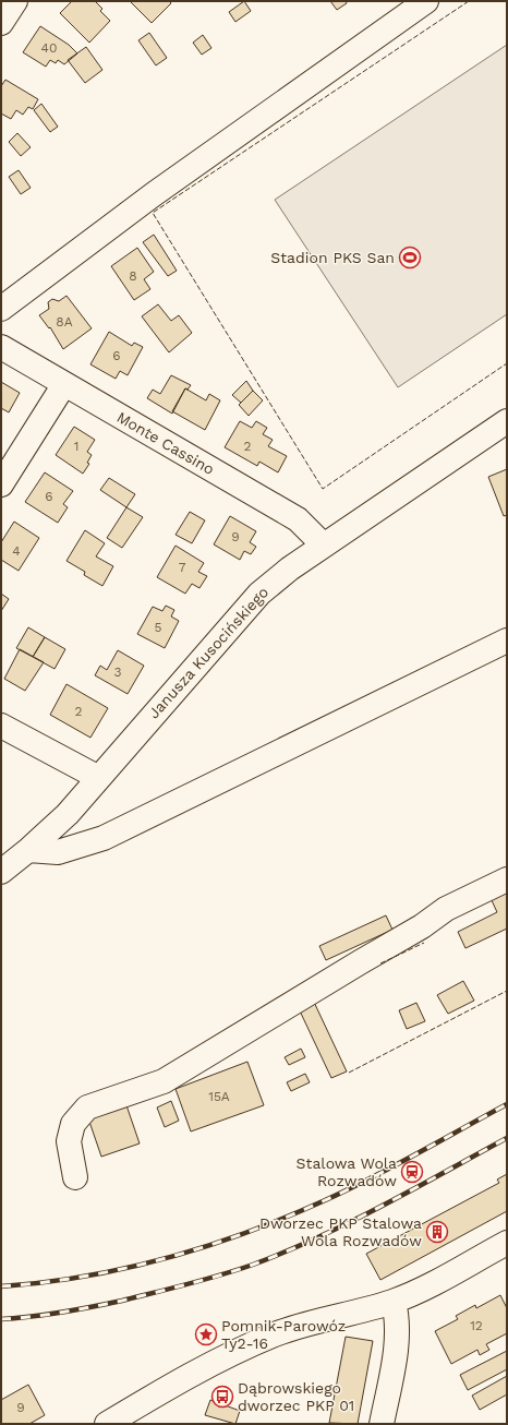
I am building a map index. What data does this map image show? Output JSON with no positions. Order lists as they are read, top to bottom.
{
  "streets": {
    "street": ["Monte Cassino", "Janusza Kusocińskiego"]
  },
  "crossings": [
    ["Monte Cassino", "Janusza Kusocińskiego"]
  ],
  "places": {
    "sports": ["Stadion PKS San"],
    "station": ["Stalowa Wola Rozwadów"],
    "building": ["Dworzec PKP Stalowa Wola Rozwadów"],
    "place": ["Pomnik-Parowóz Ty2-16"],
    "bus stop": ["Dąbrowskiego dworzec PKP 01"]
  },
  "house_numbers": [
    "40",
    "8",
    "8A",
    "6",
    "1",
    "2",
    "6",
    "9",
    "4",
    "7",
    "5",
    "3",
    "2",
    "15A",
    "12",
    "9"
  ]
}
